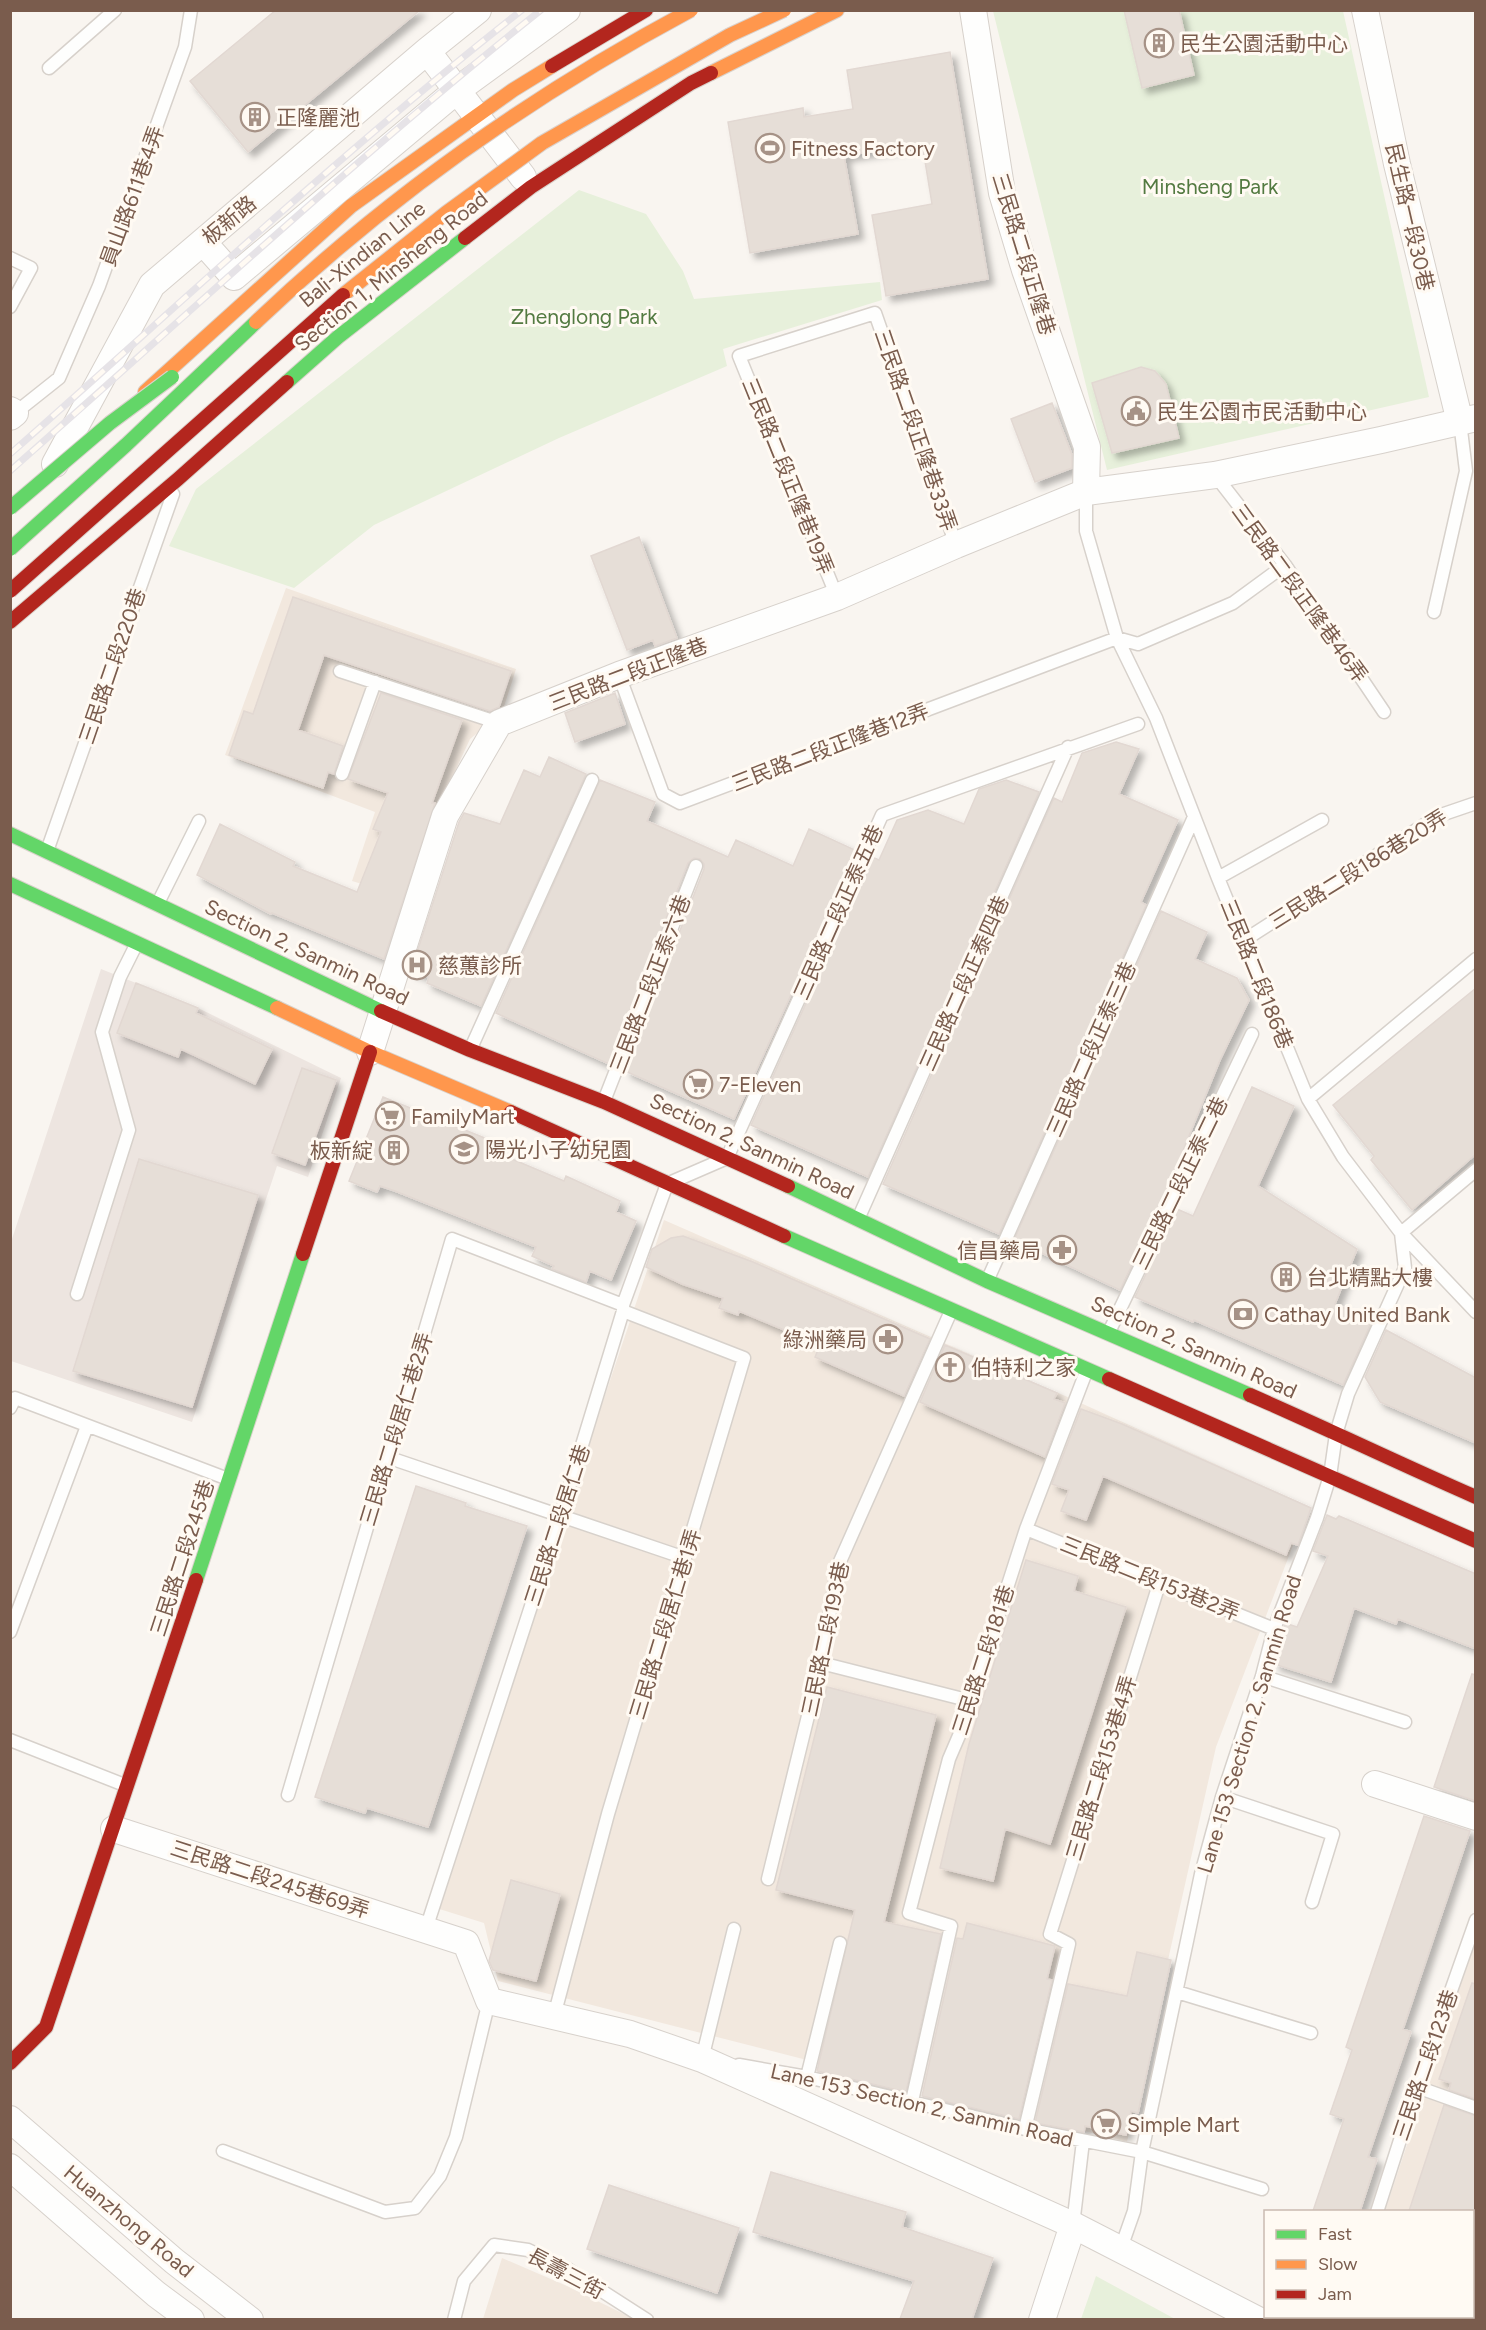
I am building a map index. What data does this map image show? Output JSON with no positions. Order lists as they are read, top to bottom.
{
  "streets": {
    "main road": [
      "Bali-Xindian Line",
      "Section 1, Minsheng Road",
      "Section 2, Sanmin Road",
      "三民路二段245巷"
    ],
    "street": [
      "民生路一段30巷",
      "板新路",
      "三民路二段正隆巷",
      "三民路二段245巷69弄",
      "Huanzhong Road"
    ],
    "lane": [
      "員山路611巷4弄",
      "三民路二段正隆巷33弄",
      "三民路二段正隆巷19弄",
      "三民路二段正隆巷46弄",
      "三民路二段220巷",
      "三民路二段正隆巷12弄",
      "三民路二段186巷20弄",
      "三民路二段正泰五巷",
      "三民路二段186巷",
      "三民路二段正泰四巷",
      "三民路二段正泰六巷",
      "三民路二段正泰三巷",
      "三民路二段正泰二巷",
      "三民路二段居仁巷2弄",
      "三民路二段居仁巷",
      "三民路二段153巷2弄",
      "三民路二段居仁巷1弄",
      "三民路二段193巷",
      "三民路二段181巷",
      "Lane 153 Section 2, Sanmin Road",
      "三民路二段153巷4弄",
      "三民路二段123巷",
      "長壽三街"
    ]
  },
  "crossings": [
    ["民生路一段30巷", "三民路二段正隆巷"],
    ["三民路二段正隆巷", "三民路二段正隆巷33弄"],
    ["三民路二段正隆巷", "三民路二段正隆巷19弄"],
    ["三民路二段正隆巷", "三民路二段正隆巷46弄"],
    ["三民路二段正隆巷", "三民路二段正隆巷12弄"],
    ["三民路二段正隆巷", "三民路二段186巷"],
    ["Section 1, Minsheng Road", "三民路二段220巷"],
    ["三民路二段正隆巷33弄", "三民路二段正隆巷19弄"],
    ["三民路二段220巷", "Section 2, Sanmin Road"],
    ["三民路二段正隆巷12弄", "三民路二段186巷"],
    ["三民路二段186巷20弄", "三民路二段186巷"],
    ["三民路二段正泰五巷", "Section 2, Sanmin Road"],
    ["三民路二段正泰五巷", "三民路二段正泰四巷"],
    ["Section 2, Sanmin Road", "三民路二段正泰四巷"],
    ["Section 2, Sanmin Road", "三民路二段正泰六巷"],
    ["Section 2, Sanmin Road", "三民路二段正泰三巷"],
    ["Section 2, Sanmin Road", "三民路二段正泰二巷"],
    ["Section 2, Sanmin Road", "Lane 153 Section 2, Sanmin Road"],
    ["三民路二段186巷", "三民路二段正泰三巷"],
    ["三民路二段居仁巷2弄", "三民路二段居仁巷"],
    ["三民路二段居仁巷2弄", "三民路二段居仁巷1弄"],
    ["三民路二段居仁巷", "三民路二段居仁巷1弄"],
    ["三民路二段居仁巷", "三民路二段245巷69弄"],
    ["三民路二段245巷", "三民路二段245巷69弄"],
    ["三民路二段153巷2弄", "三民路二段181巷"],
    ["三民路二段153巷2弄", "Lane 153 Section 2, Sanmin Road"],
    ["三民路二段153巷2弄", "三民路二段153巷4弄"],
    ["三民路二段181巷", "Lane 153 Section 2, Sanmin Road"],
    ["Lane 153 Section 2, Sanmin Road", "三民路二段153巷4弄"]
  ],
  "parks": ["Minsheng Park", "Zhenglong Park"],
  "places": {
    "building": [
      "民生公園活動中心",
      "正隆麗池",
      "板新綻",
      "台北精點大樓"
    ],
    "sports": ["Fitness Factory"],
    "public building": ["民生公園市民活動中心"],
    "hospital": ["慈蕙診所"],
    "supermarket": ["7-Eleven", "FamilyMart", "Simple Mart"],
    "school or university": ["陽光小子幼兒園"],
    "pharmacy": ["信昌藥局", "綠洲藥局"],
    "bank": ["Cathay United Bank"],
    "church": ["伯特利之家"]
  },
  "legend": ["Fast", "Slow", "Jam"]
}
